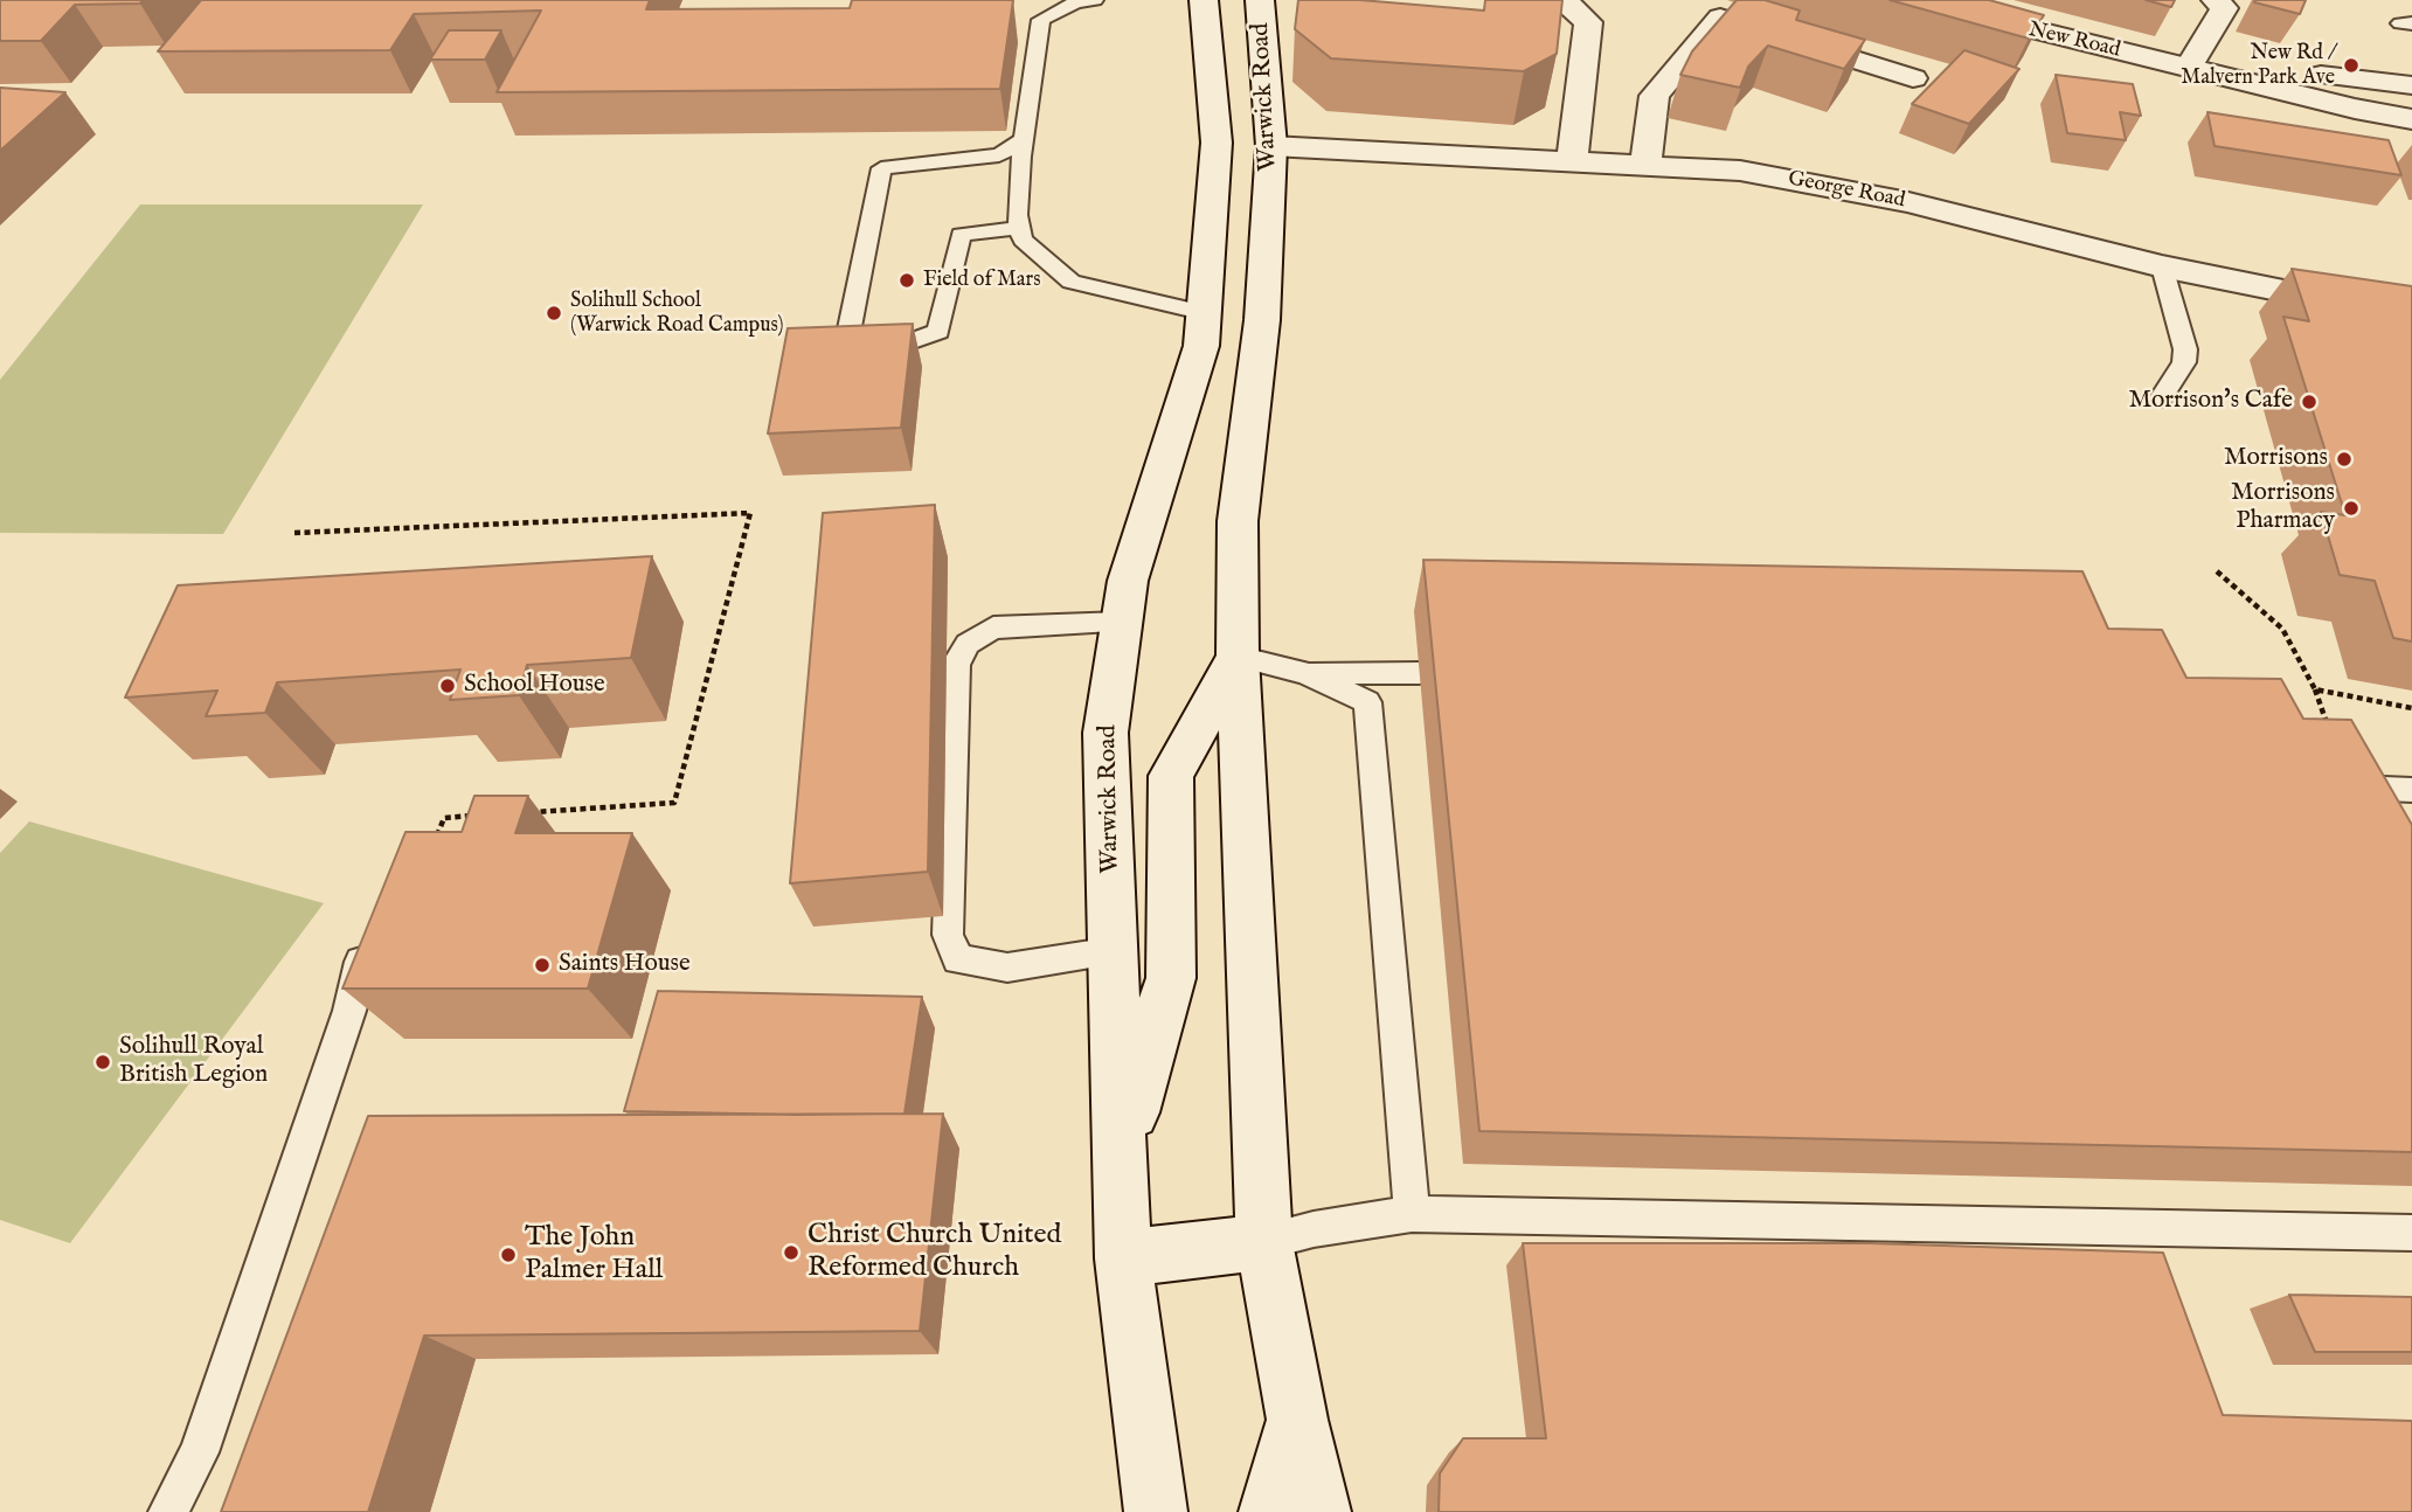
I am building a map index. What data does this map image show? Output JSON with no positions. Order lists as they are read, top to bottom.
{
  "streets": {
    "main road": ["New Road", "Warwick Road", "George Road"]
  },
  "crossings": [
    ["Warwick Road", "George Road"]
  ],
  "places": [
    "New Rd / Malvern Park Ave",
    "Field of Mars",
    "Solihull School (Warwick Road Campus)",
    "Morrison's Cafe",
    "Morrisons",
    "Morrisons Pharmacy",
    "School House",
    "Saints House",
    "Solihull Royal British Legion",
    "Christ Church United Reformed Church",
    "The John Palmer Hall"
  ]
}
